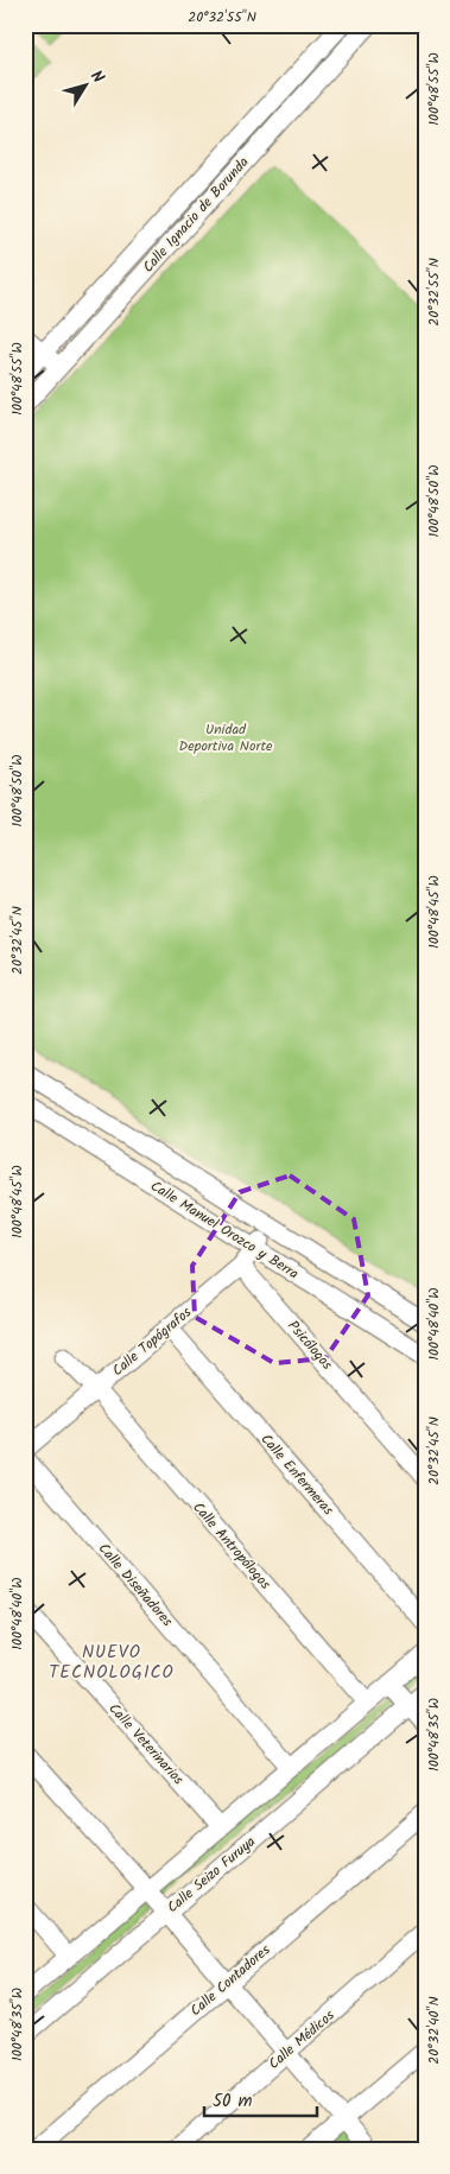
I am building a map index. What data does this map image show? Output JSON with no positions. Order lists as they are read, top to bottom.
{
  "streets": {
    "street": [
      "Calle Ignacio de Borunda",
      "Calle Manuel Orozco y Berra",
      "Calle Topógrafos",
      "Psicólogos",
      "Calle Enfermeras",
      "Calle Antropólogos",
      "Calle Diseñadores",
      "Calle Veterinarios",
      "Calle Seizo Furuya",
      "Calle Contadores",
      "Calle Médicos"
    ]
  },
  "crossings": [
    ["Calle Manuel Orozco y Berra", "Calle Topógrafos"],
    ["Calle Topógrafos", "Psicólogos"],
    ["Calle Topógrafos", "Calle Enfermeras"],
    ["Calle Topógrafos", "Calle Antropólogos"]
  ],
  "districts": ["NUEVO TECNOLOGICO"],
  "parks": ["Unidad Deportiva Norte"],
  "scale_bar": "50 m",
  "north": "top right",
  "coordinates": [
    "20°32'55\"N",
    "100°48'55\"W",
    "100°48'50\"W",
    "100°48'45\"W",
    "20°32'45\"N",
    "100°48'40\"W",
    "100°48'35\"W",
    "20°32'40\"N"
  ]
}
